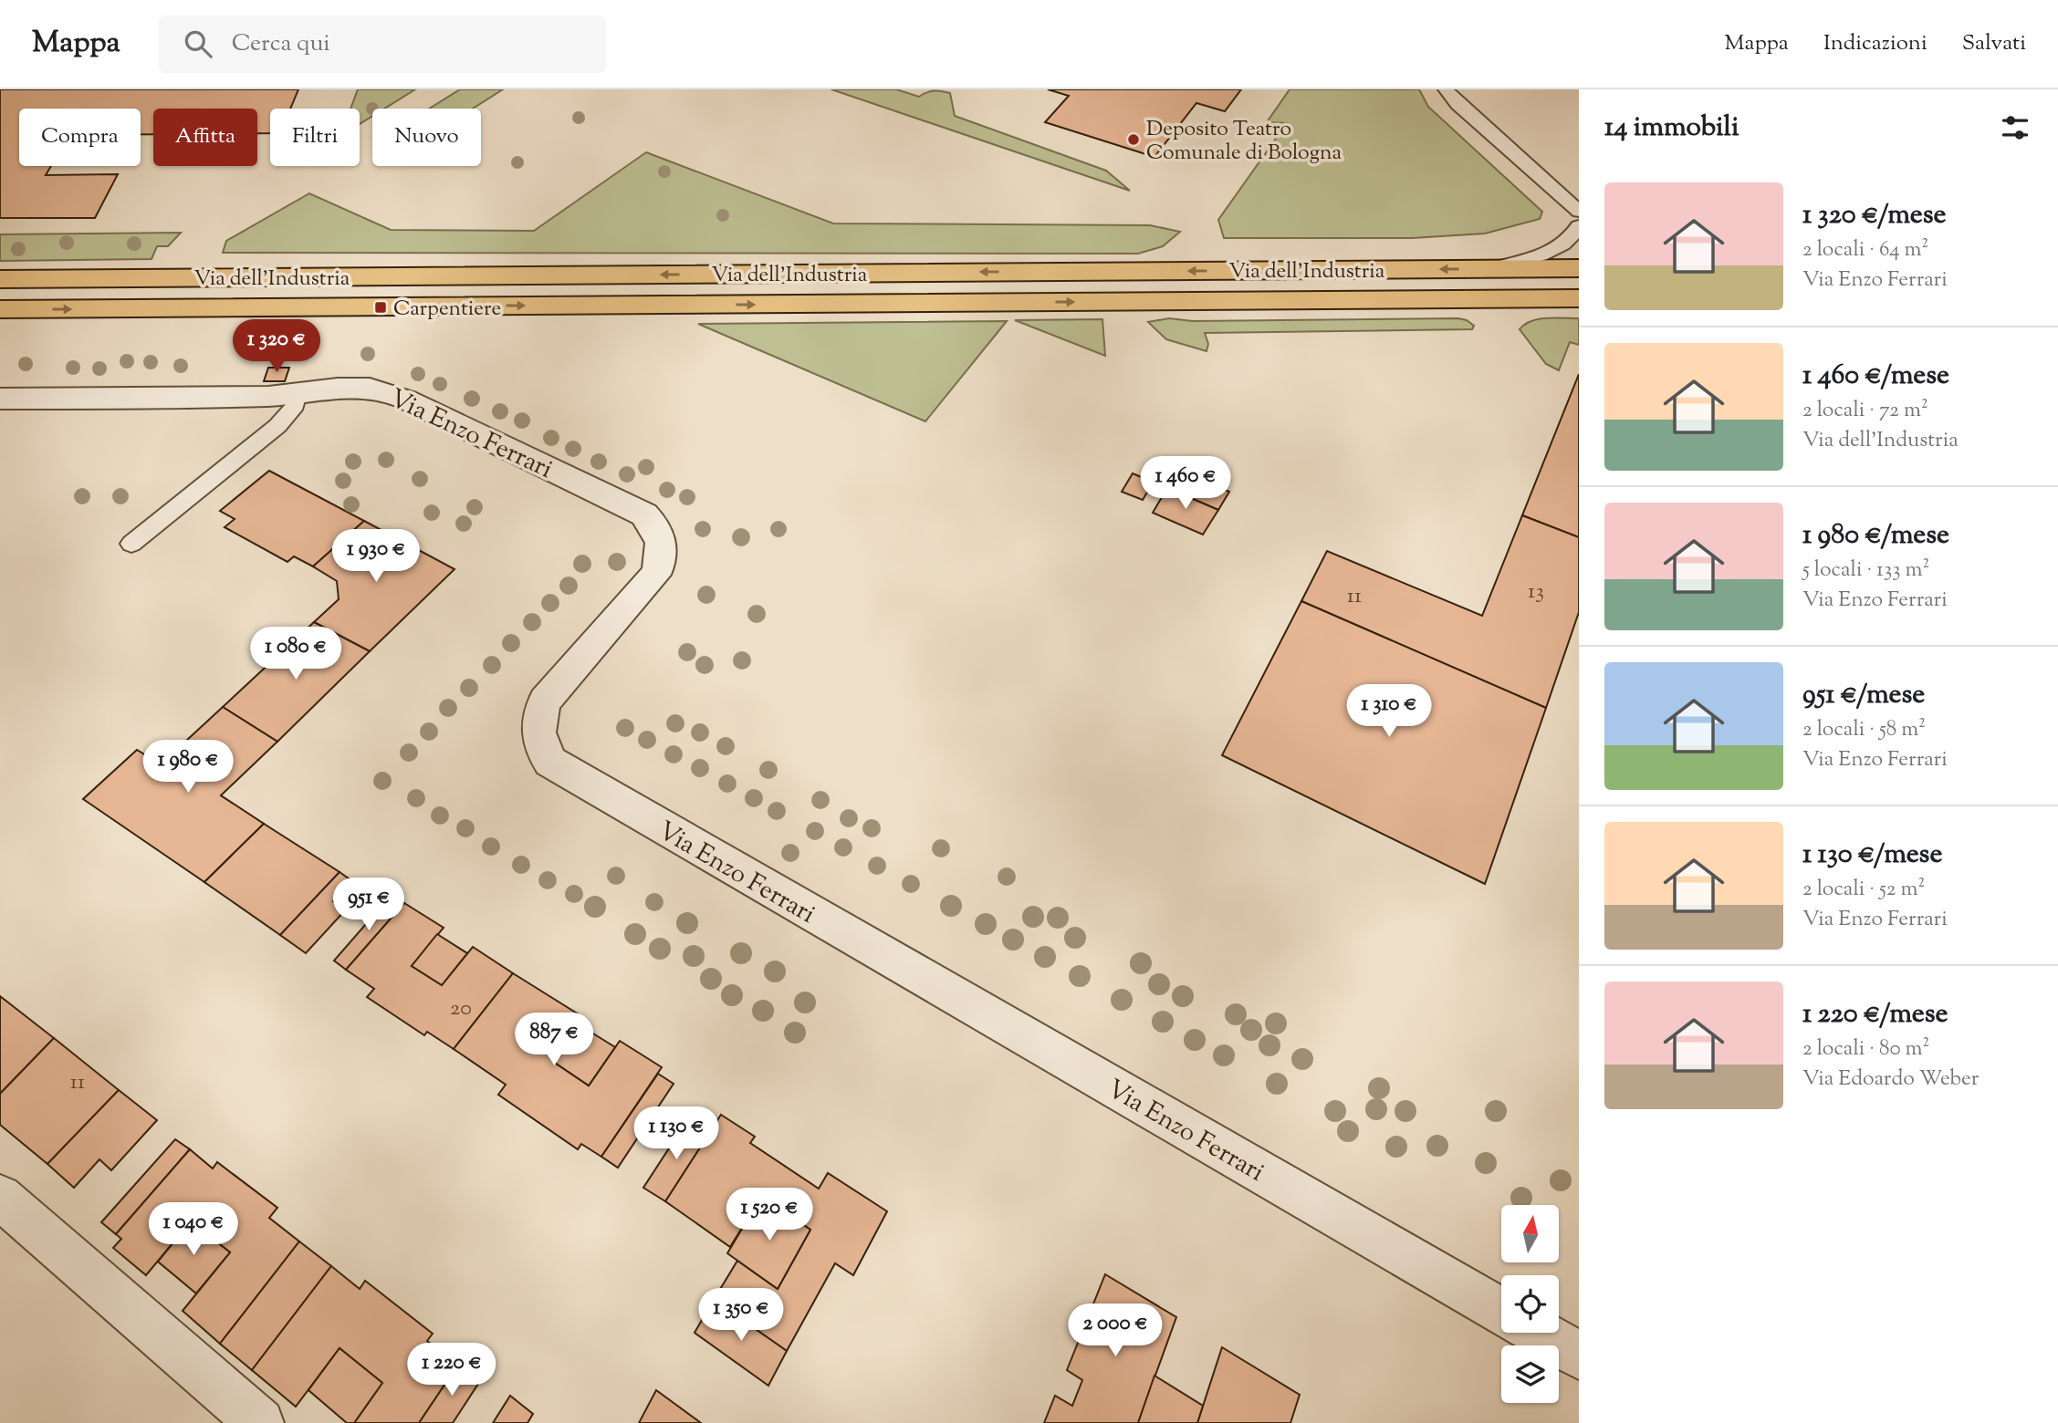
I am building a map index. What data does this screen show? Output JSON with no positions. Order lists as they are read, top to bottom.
{
  "streets": {
    "main road": ["Via dell'Industria"],
    "street": ["Via Enzo Ferrari"]
  },
  "places": {
    "other": ["Deposito Teatro Comunale di Bologna"],
    "transit": ["Carpentiere"]
  },
  "house_numbers": [
    "13",
    "11",
    "20",
    "11"
  ],
  "north": "top",
  "page": {
    "header": "Mappa",
    "search": "Cerca qui",
    "nav": ["Mappa", "Indicazioni", "Salvati"],
    "heading": "14 immobili",
    "chip": [
      "Compra",
      "Affitta",
      "Filtri",
      "Nuovo"
    ],
    "list": [
      {
        "name": "1 320 €/mese",
        "note": "2 locali · 64 m² · Via Enzo Ferrari"
      },
      {
        "name": "1 460 €/mese",
        "note": "2 locali · 72 m² · Via dell'Industria"
      },
      {
        "name": "1 980 €/mese",
        "note": "5 locali · 133 m² · Via Enzo Ferrari"
      },
      {
        "name": "951 €/mese",
        "note": "2 locali · 58 m² · Via Enzo Ferrari"
      },
      {
        "name": "1 130 €/mese",
        "note": "2 locali · 52 m² · Via Enzo Ferrari"
      },
      {
        "name": "1 220 €/mese",
        "note": "2 locali · 80 m² · Via Edoardo Weber"
      }
    ],
    "price": [
      "1 320 €",
      "1 460 €",
      "1 930 €",
      "1 080 €",
      "1 310 €",
      "1 980 €",
      "951 €",
      "887 €",
      "1 130 €",
      "1 520 €",
      "1 040 €",
      "1 350 €",
      "2 000 €",
      "1 220 €"
    ]
  }
}
